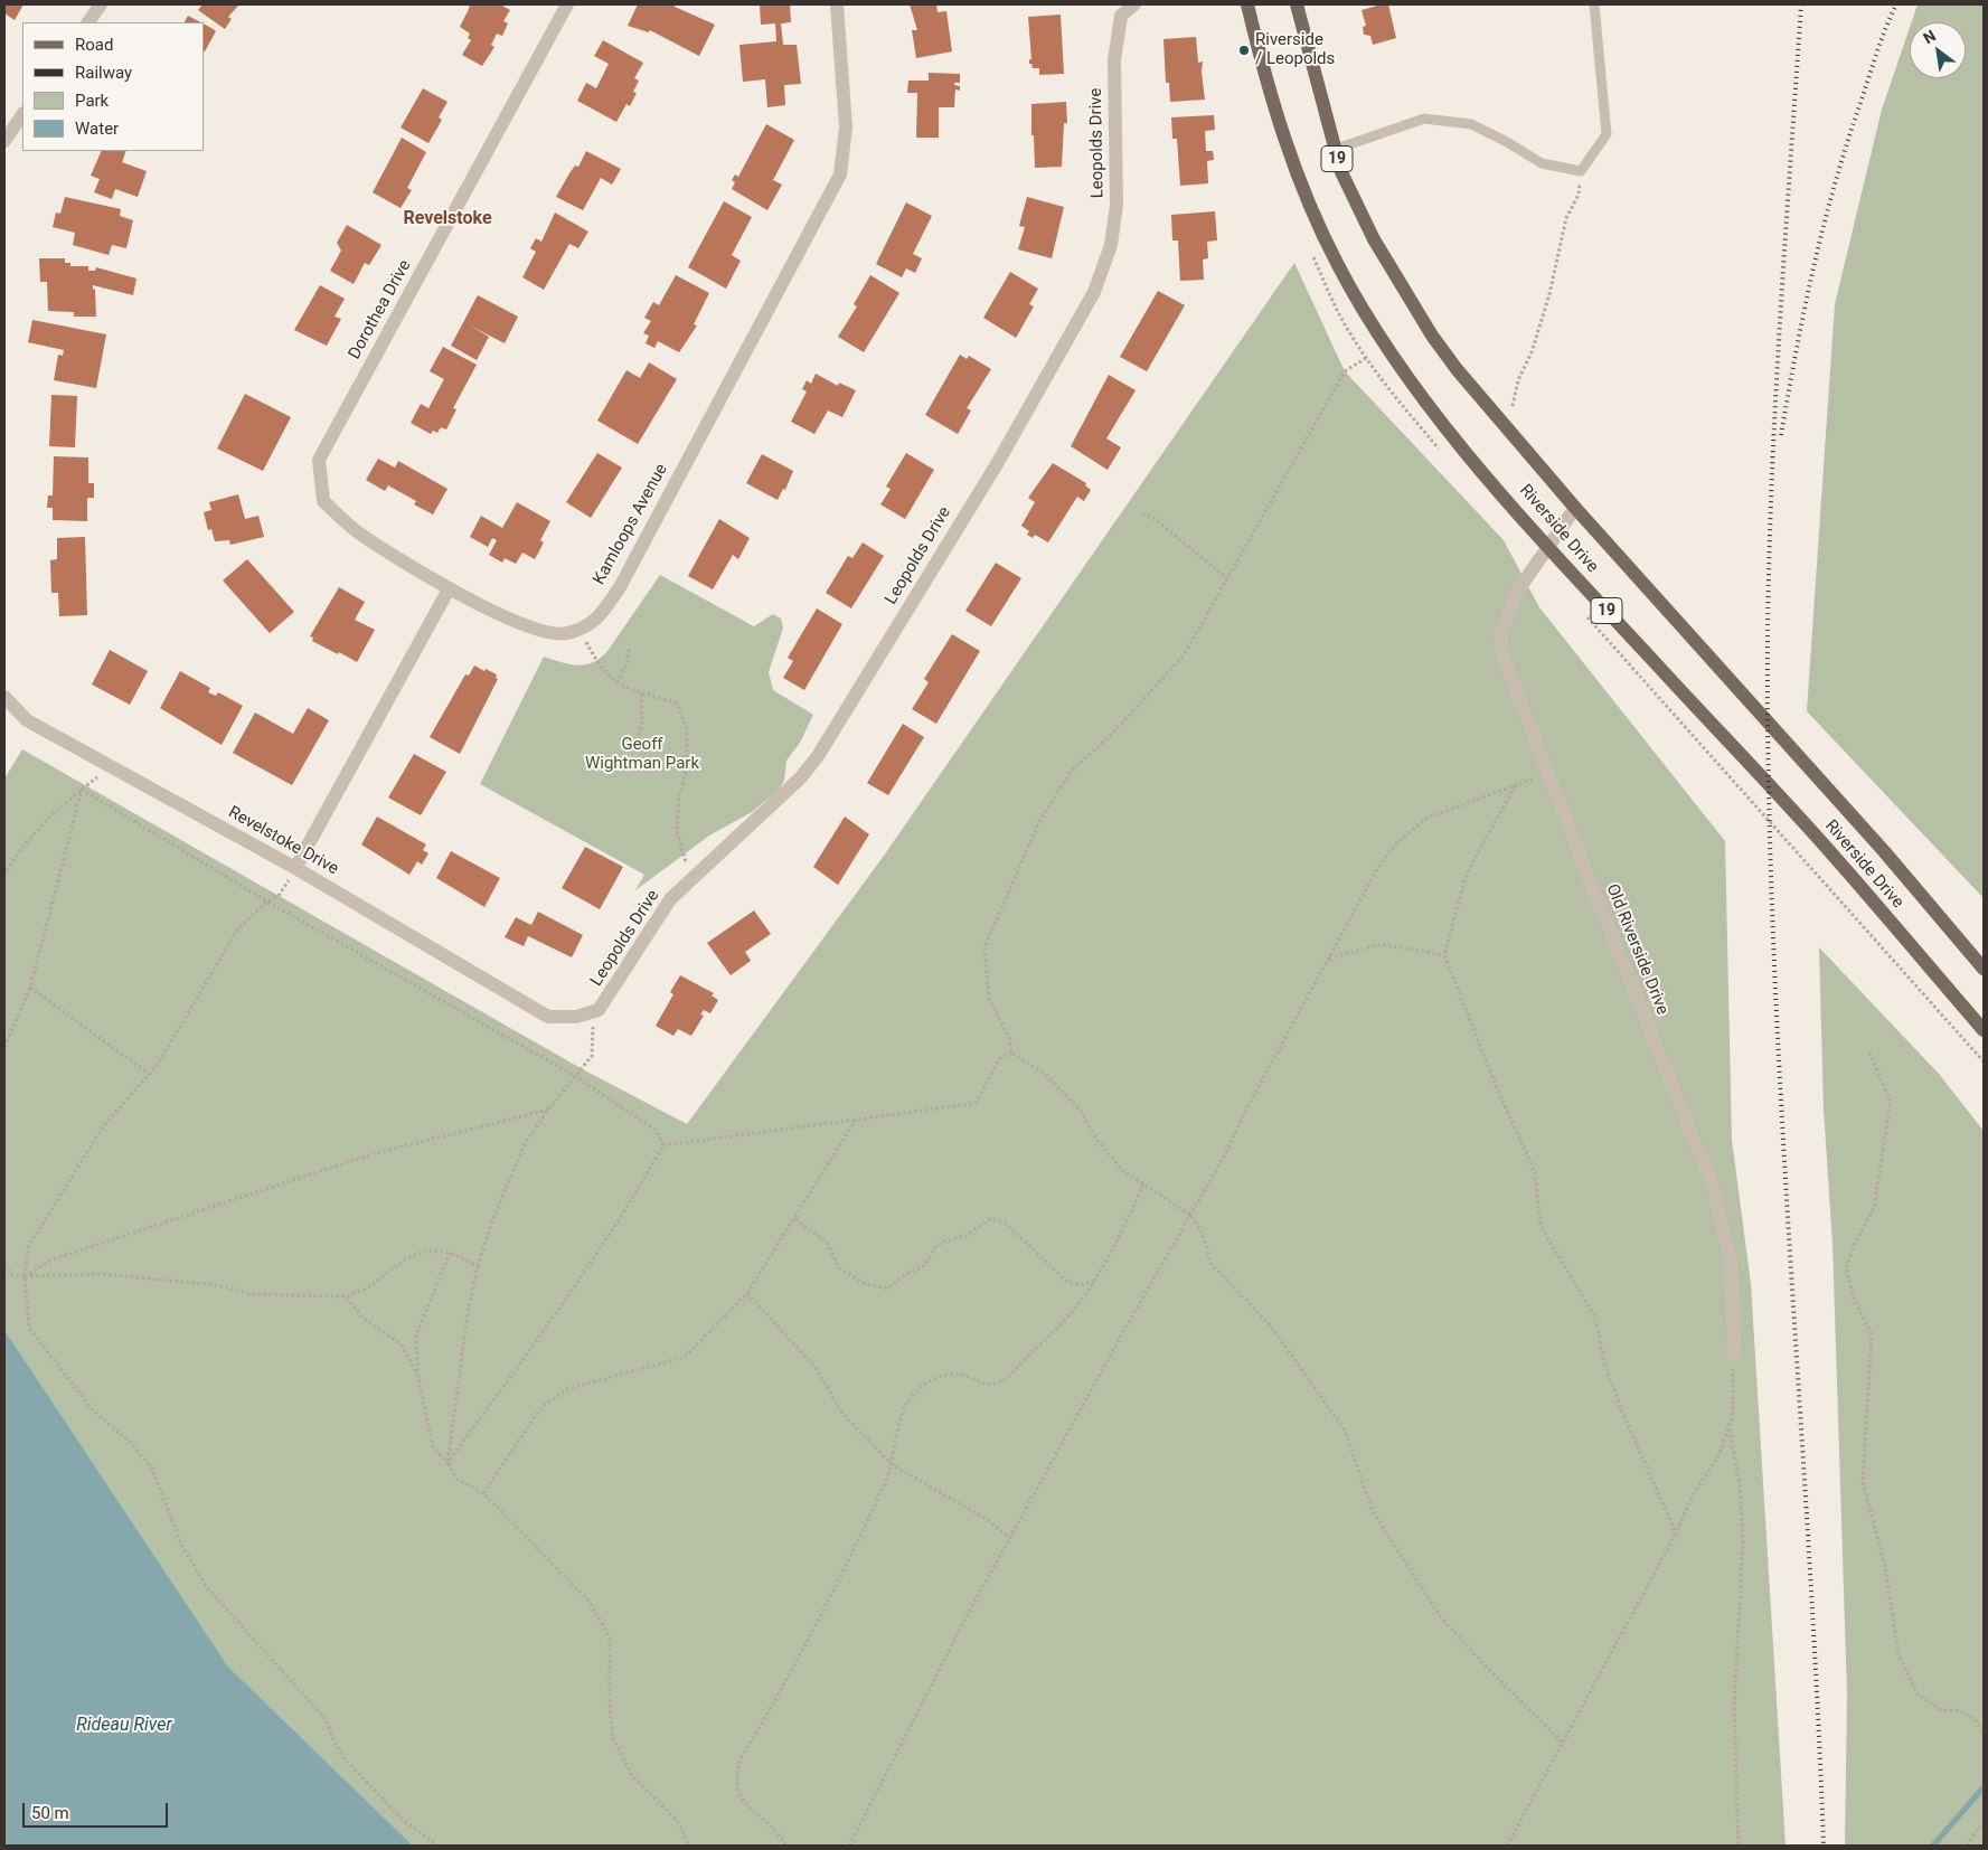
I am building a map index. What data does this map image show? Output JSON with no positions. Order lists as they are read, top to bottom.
{
  "streets": {
    "main road": ["19", "Riverside Drive"],
    "street": [
      "Leopolds Drive",
      "Dorothea Drive",
      "Kamloops Avenue",
      "Revelstoke Drive",
      "Old Riverside Drive"
    ]
  },
  "crossings": [
    ["Leopolds Drive", "Revelstoke Drive"],
    ["Dorothea Drive", "Kamloops Avenue"],
    ["Riverside Drive", "Old Riverside Drive"]
  ],
  "districts": ["Revelstoke"],
  "water": ["Rideau River"],
  "parks": ["Geoff Wightman Park"],
  "places": ["Riverside / Leopolds"],
  "legend": [
    "Road",
    "Railway",
    "Park",
    "Water"
  ],
  "scale_bar": "50 m",
  "north": "top left"
}
